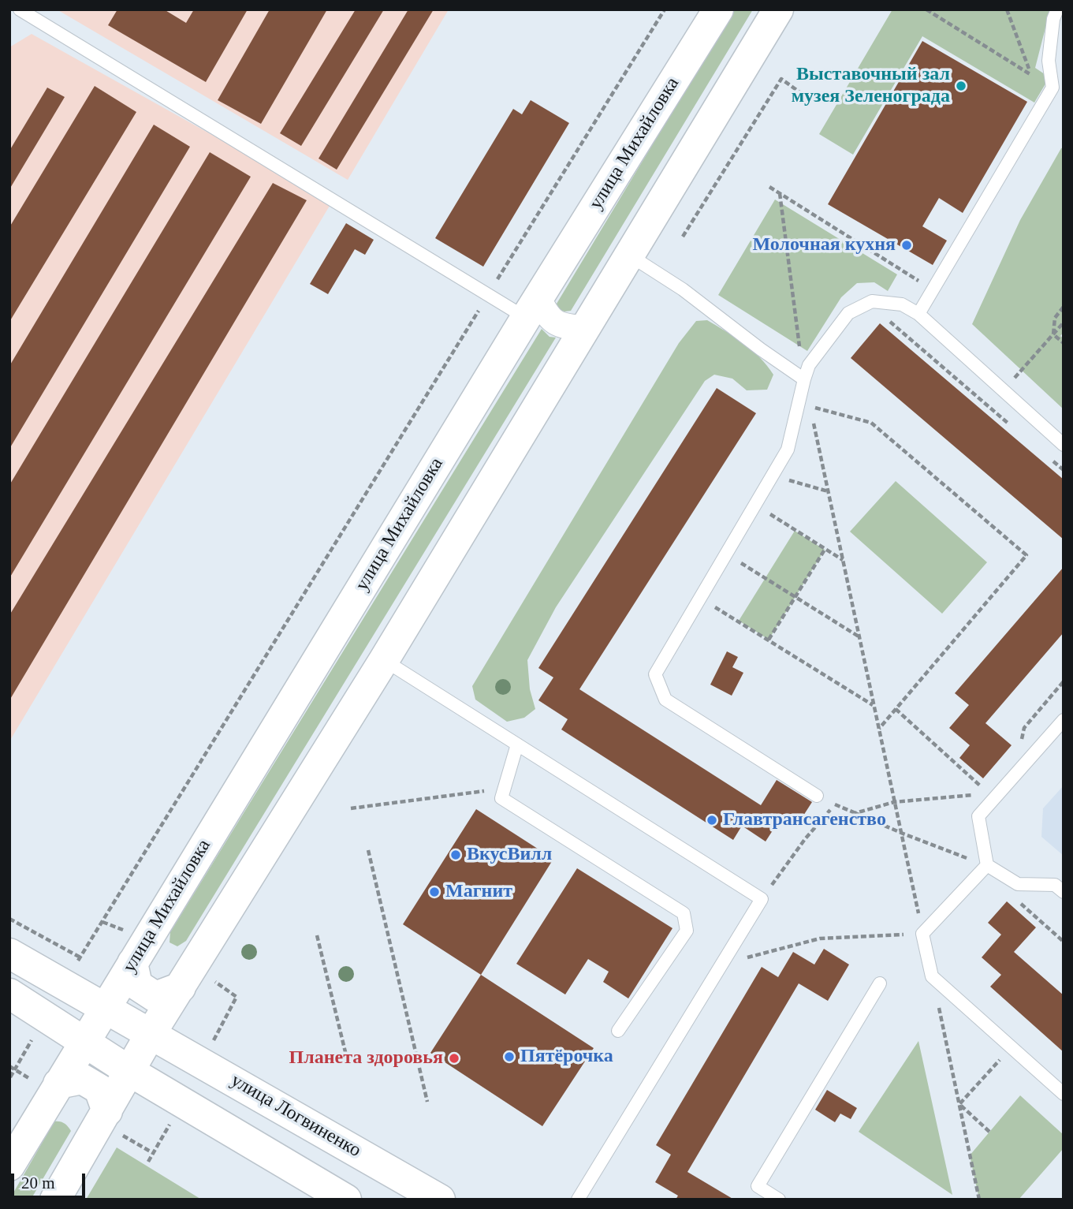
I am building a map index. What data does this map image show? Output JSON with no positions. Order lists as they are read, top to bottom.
{
  "streets": {
    "main road": ["улица Михайловка", "улица Логвиненко"]
  },
  "crossings": [
    ["улица Михайловка", "улица Логвиненко"]
  ],
  "places": [
    "Выставочный зал музея Зеленограда",
    "Молочная кухня",
    "Главтрансагенство",
    "ВкусВилл",
    "Магнит",
    "Пятёрочка",
    "Планета здоровья"
  ],
  "scale_bar": "20 m"
}
